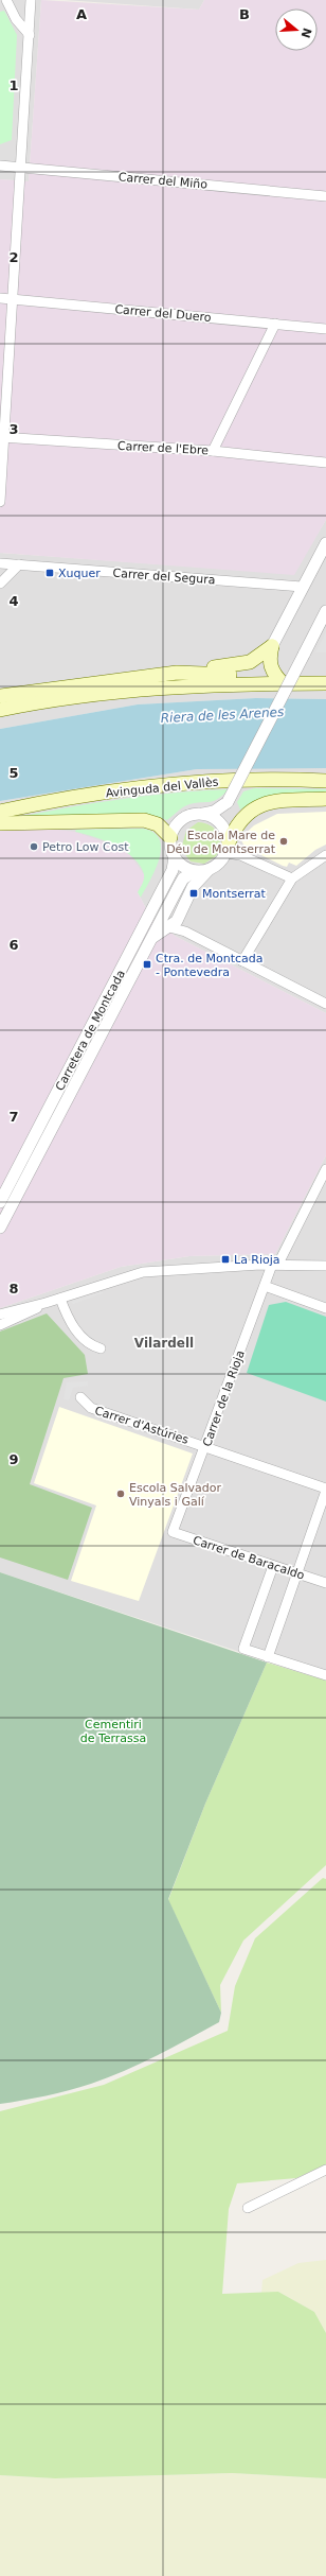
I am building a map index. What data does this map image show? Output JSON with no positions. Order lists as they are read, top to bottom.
{
  "streets": {
    "main road": ["Avinguda del Vallès"],
    "street": [
      "Carrer del Miño",
      "Carrer del Duero",
      "Carrer de l'Ebre",
      "Carrer del Segura",
      "Carretera de Montcada",
      "Carrer de la Rioja",
      "Carrer d'Astúries",
      "Carrer de Baracaldo"
    ]
  },
  "crossings": [
    ["Carrer de la Rioja", "Carrer d'Astúries"],
    ["Carrer de la Rioja", "Carrer de Baracaldo"]
  ],
  "districts": ["Vilardell"],
  "water": ["Riera de les Arenes"],
  "parks": ["Cementiri de Terrassa"],
  "places": {
    "transit": [
      "Xuquer",
      "Montserrat",
      "Ctra. de Montcada - Pontevedra",
      "La Rioja"
    ],
    "other": ["Escola Mare de Déu de Montserrat", "Petro Low Cost", "Escola Salvador Vinyals i Galí"]
  },
  "north": "right",
  "grid": {
    "columns": ["A", "B"],
    "rows": [
      "1",
      "2",
      "3",
      "4",
      "5",
      "6",
      "7",
      "8",
      "9"
    ]
  }
}
